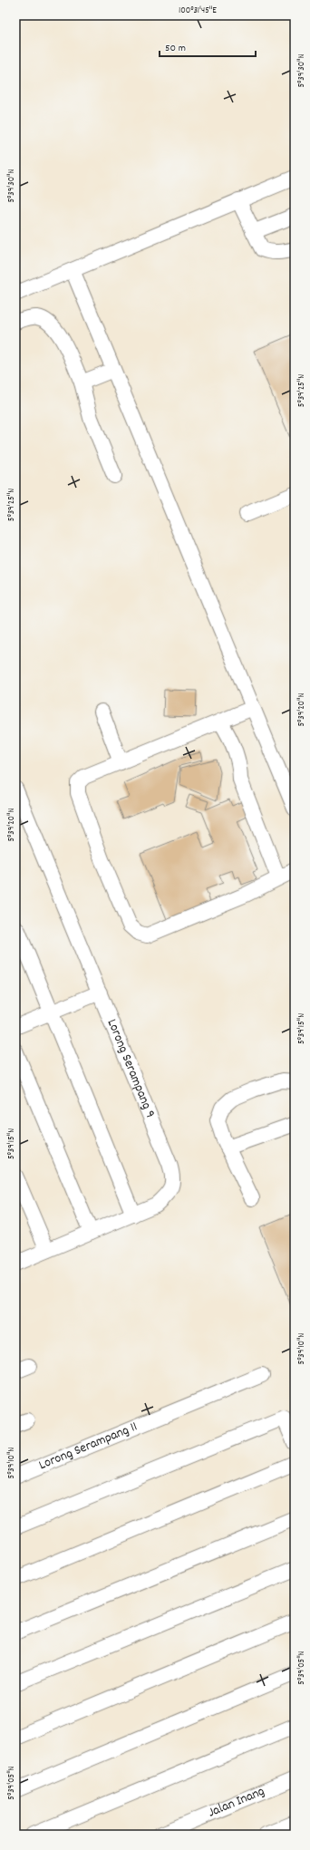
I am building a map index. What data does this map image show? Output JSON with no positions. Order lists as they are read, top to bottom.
{
  "streets": {
    "street": ["Lorong Serampang 9", "Lorong Serampang 11", "Jalan Inang"]
  },
  "scale_bar": "50 m",
  "coordinates": [
    "100°31'45\"E",
    "5°39'30\"N",
    "5°39'25\"N",
    "5°39'20\"N",
    "5°39'15\"N",
    "5°39'10\"N",
    "5°39'05\"N"
  ]
}
